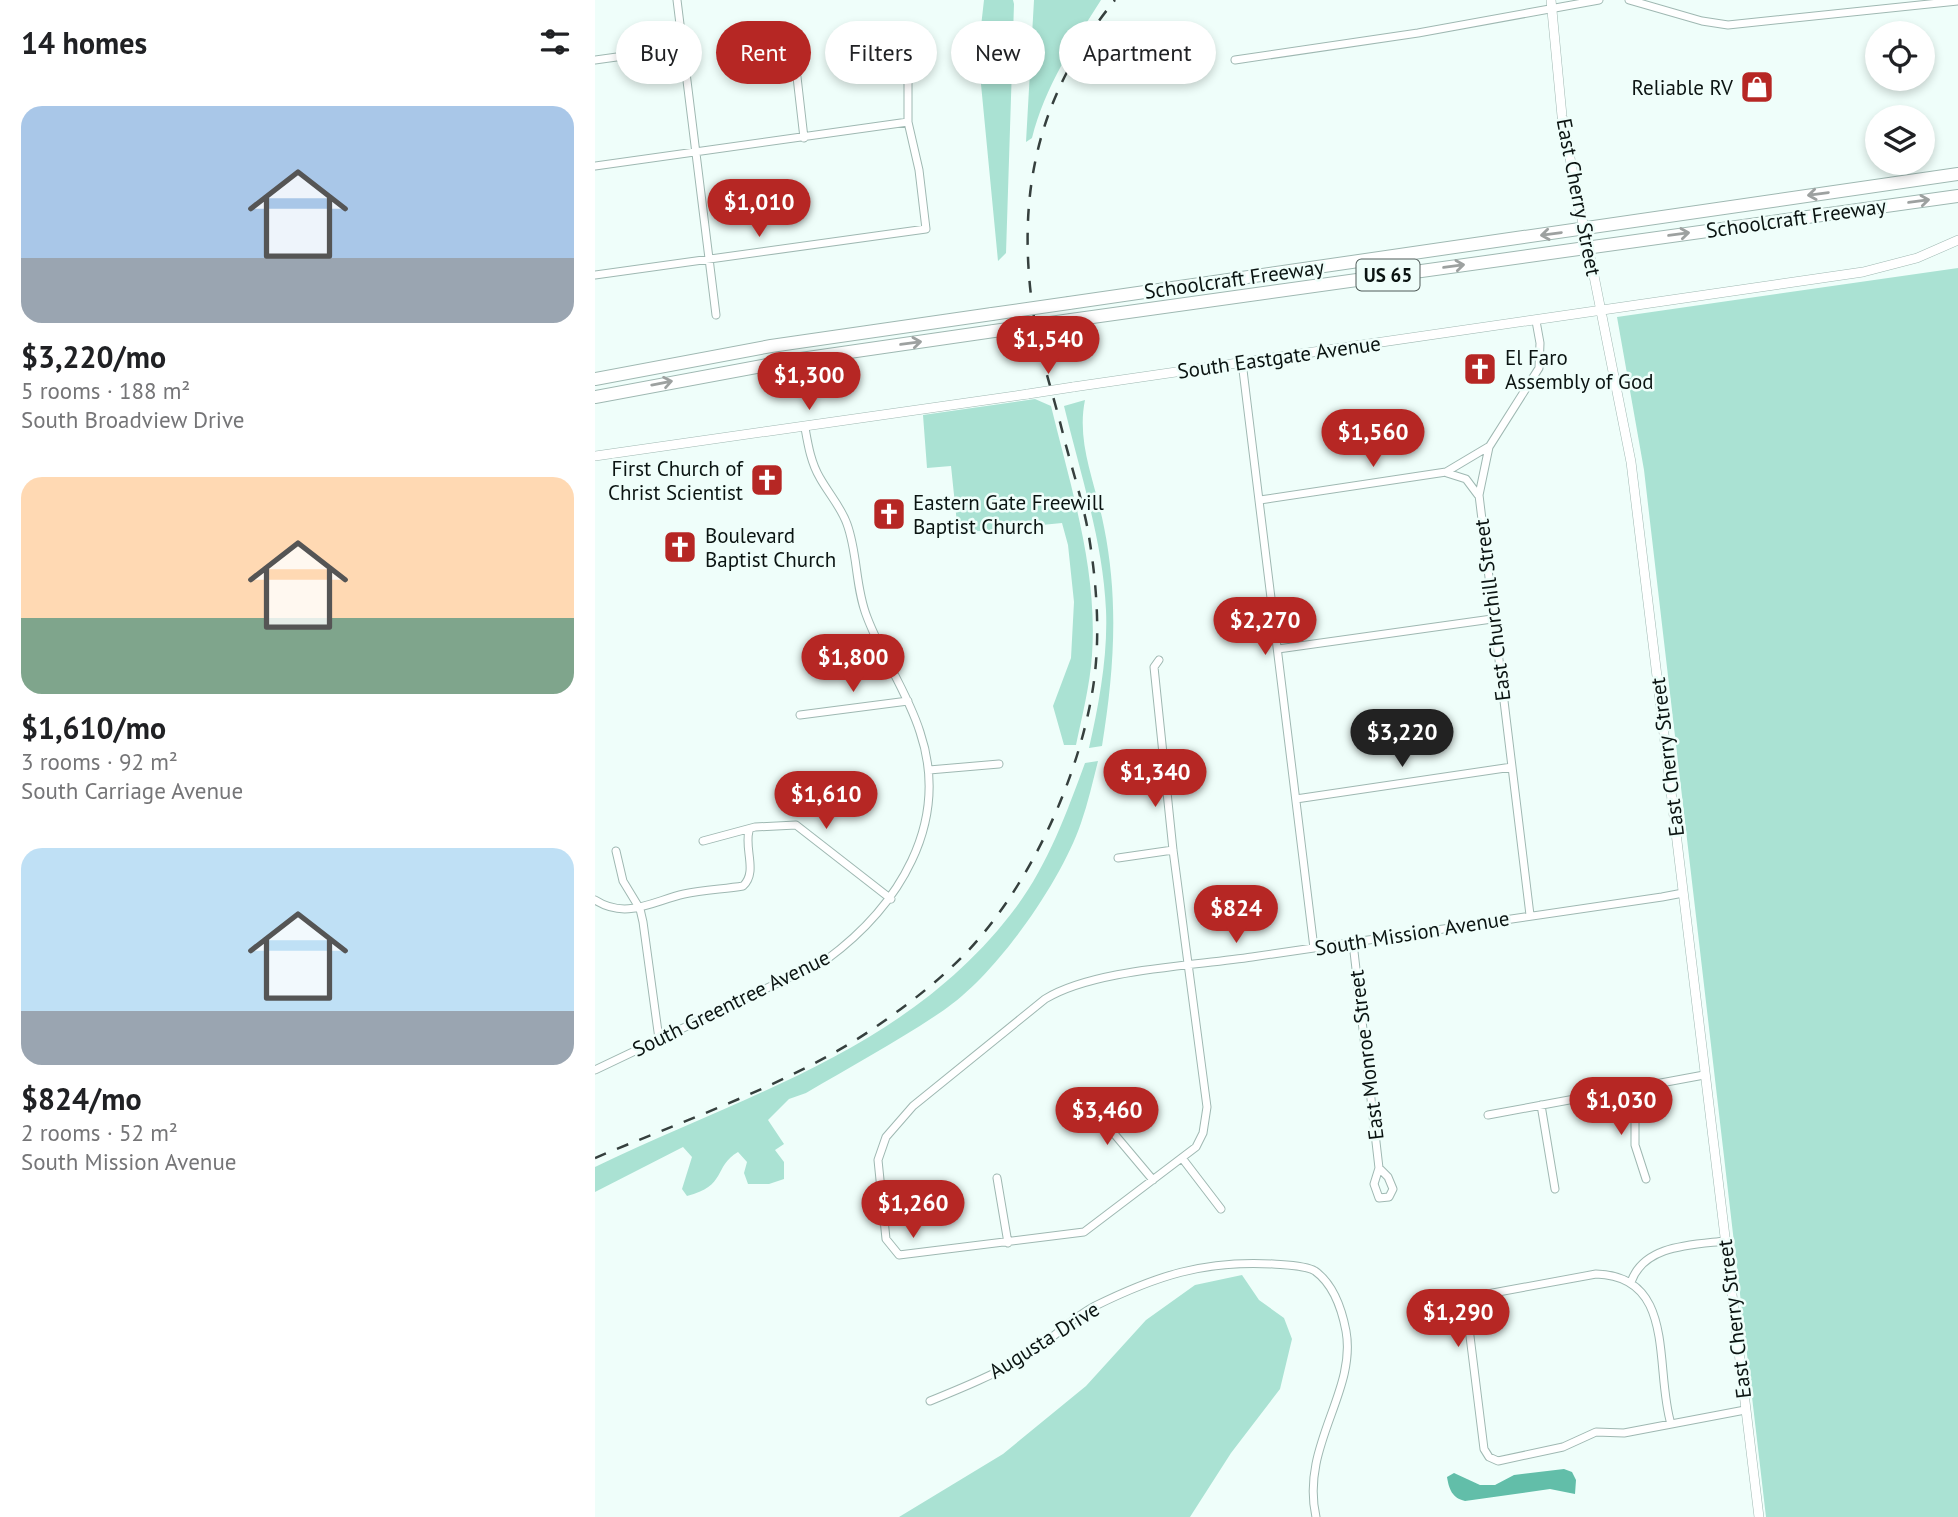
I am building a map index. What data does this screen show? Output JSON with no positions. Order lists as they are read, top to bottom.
{
  "streets": {
    "highway": ["Schoolcraft Freeway", "US 65"],
    "street": [
      "East Cherry Street",
      "South Eastgate Avenue",
      "East Churchill Street",
      "South Mission Avenue",
      "South Greentree Avenue",
      "East Monroe Street",
      "Augusta Drive"
    ]
  },
  "crossings": [
    ["East Cherry Street", "South Eastgate Avenue"],
    ["East Cherry Street", "South Mission Avenue"],
    ["South Eastgate Avenue", "East Churchill Street"],
    ["South Eastgate Avenue", "South Greentree Avenue"],
    ["East Churchill Street", "South Mission Avenue"],
    ["South Mission Avenue", "East Monroe Street"]
  ],
  "places": {
    "shop": ["Reliable RV"],
    "church": [
      "El Faro Assembly of God",
      "First Church of Christ Scientist",
      "Eastern Gate Freewill Baptist Church",
      "Boulevard Baptist Church"
    ]
  },
  "page": {
    "heading": "14 homes",
    "chip": [
      "Buy",
      "Rent",
      "Filters",
      "New",
      "Apartment"
    ],
    "list": [
      {
        "name": "$3,220/mo",
        "note": "5 rooms · 188 m² · South Broadview Drive"
      },
      {
        "name": "$1,610/mo",
        "note": "3 rooms · 92 m² · South Carriage Avenue"
      },
      {
        "name": "$824/mo",
        "note": "2 rooms · 52 m² · South Mission Avenue"
      }
    ],
    "price": [
      "$1,010",
      "$1,540",
      "$1,300",
      "$1,560",
      "$2,270",
      "$1,800",
      "$3,220",
      "$1,340",
      "$1,610",
      "$824",
      "$1,030",
      "$3,460",
      "$1,260",
      "$1,290"
    ]
  }
}
